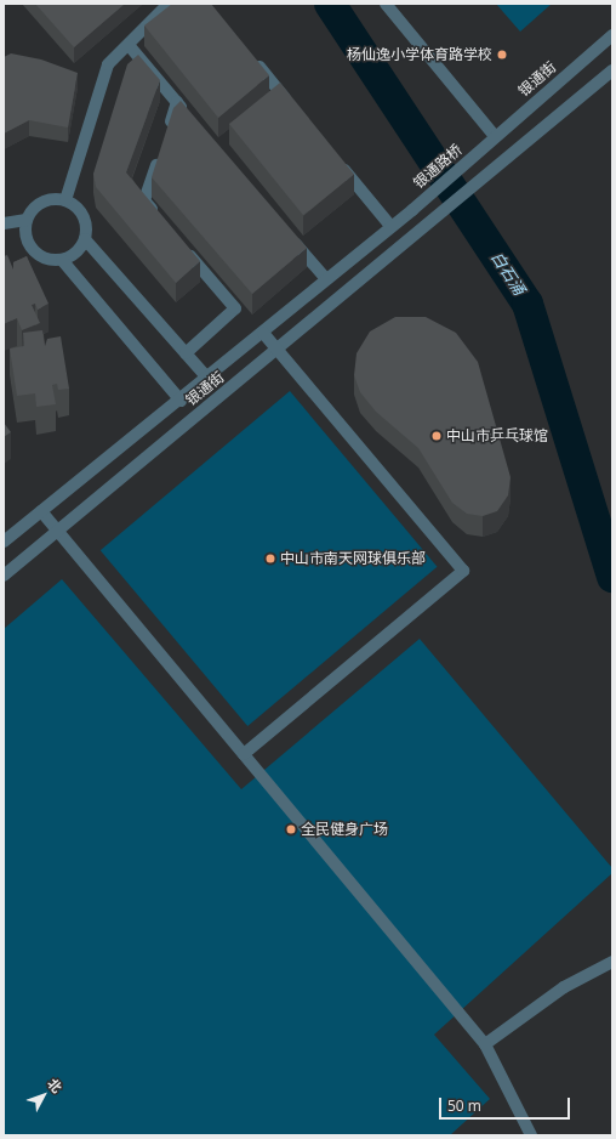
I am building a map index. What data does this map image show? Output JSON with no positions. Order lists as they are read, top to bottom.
{
  "streets": {
    "street": ["银通街", "银通路桥"]
  },
  "crossings": [
    ["银通街", "银通路桥"]
  ],
  "water": ["白石涌"],
  "places": [
    "杨仙逸小学体育路学校",
    "中山市乒乓球馆",
    "中山市南天网球俱乐部",
    "全民健身广场"
  ],
  "scale_bar": "50 m",
  "north": "top right"
}
